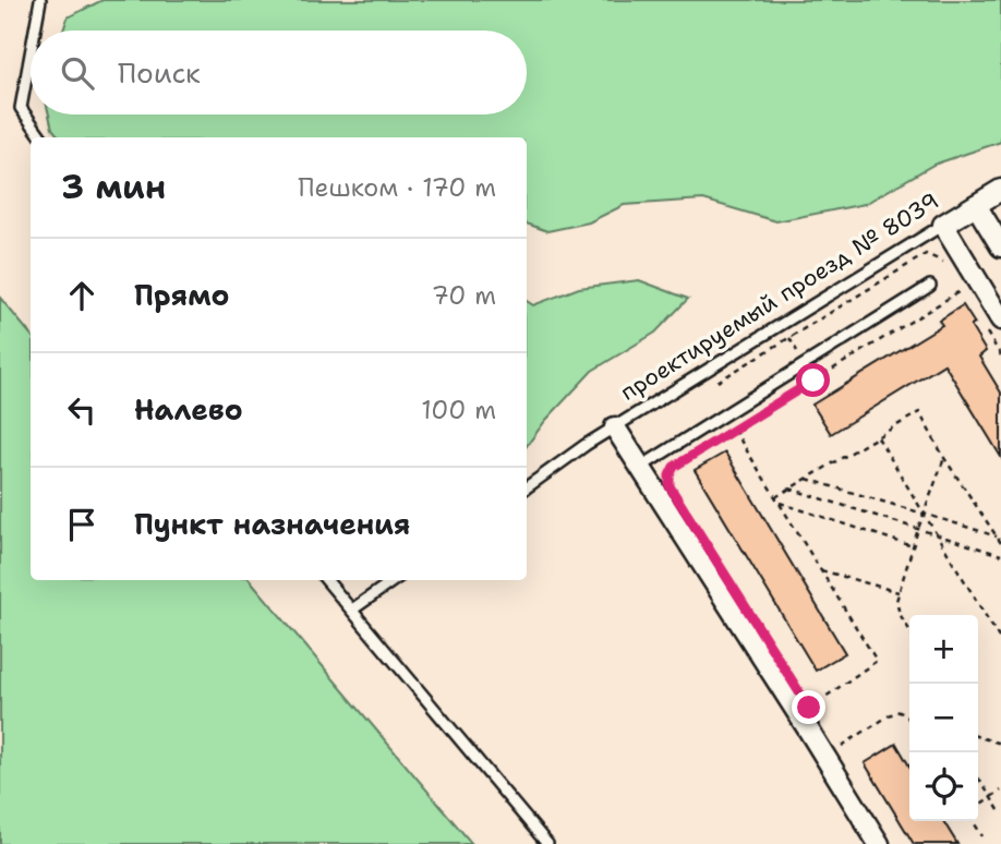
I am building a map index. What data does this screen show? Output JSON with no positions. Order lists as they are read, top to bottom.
{
  "streets": {
    "street": ["проектируемый проезд № 8039"]
  },
  "page": {
    "search": "Поиск",
    "heading": ["3 мин", "Пешком · 170 m"],
    "list": [
      ["Прямо", "70 m"],
      ["Налево", "100 m"],
      "Пункт назначения"
    ],
    "map_buttons": ["+", "−"]
  }
}
